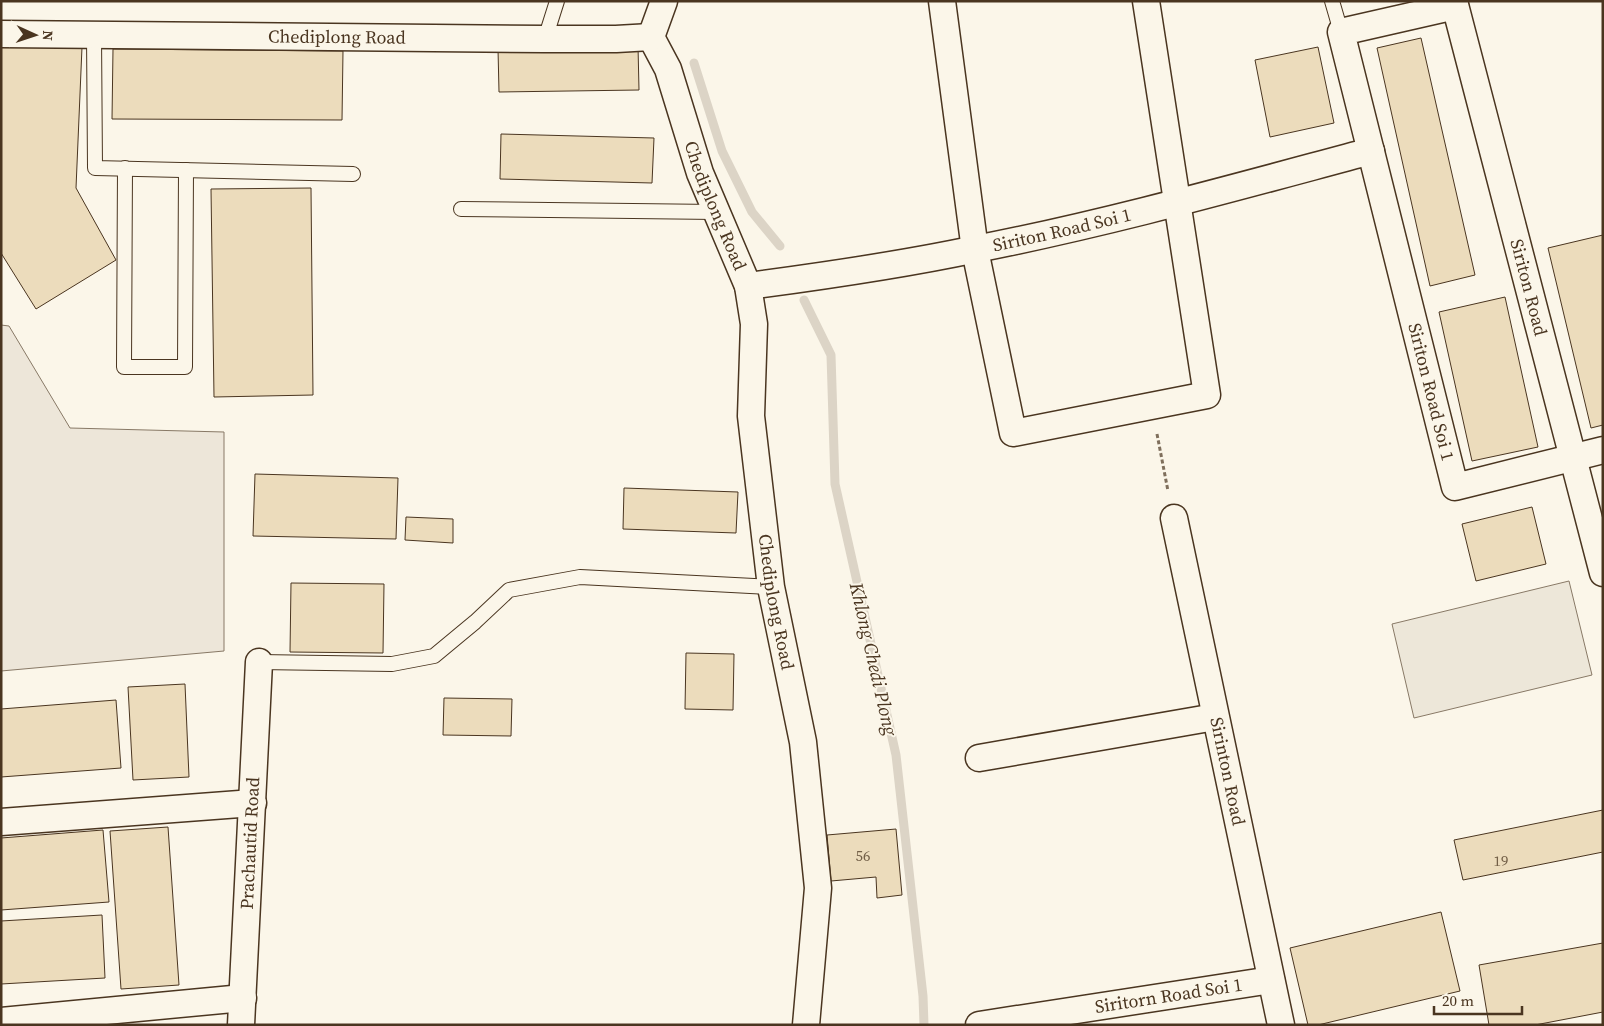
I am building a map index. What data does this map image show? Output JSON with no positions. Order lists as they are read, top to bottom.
{
  "streets": {
    "street": [
      "Chediplong Road",
      "Siriton Road Soi 1",
      "Siriton Road",
      "Sirinton Road",
      "Prachautid Road",
      "Siritorn Road Soi 1"
    ]
  },
  "crossings": [
    ["Chediplong Road", "Siriton Road Soi 1"],
    ["Siriton Road Soi 1", "Siriton Road"],
    ["Sirinton Road", "Siritorn Road Soi 1"]
  ],
  "water": ["Khlong Chedi Plong"],
  "house_numbers": ["56", "19"],
  "scale_bar": "20 m",
  "north": "right"
}
